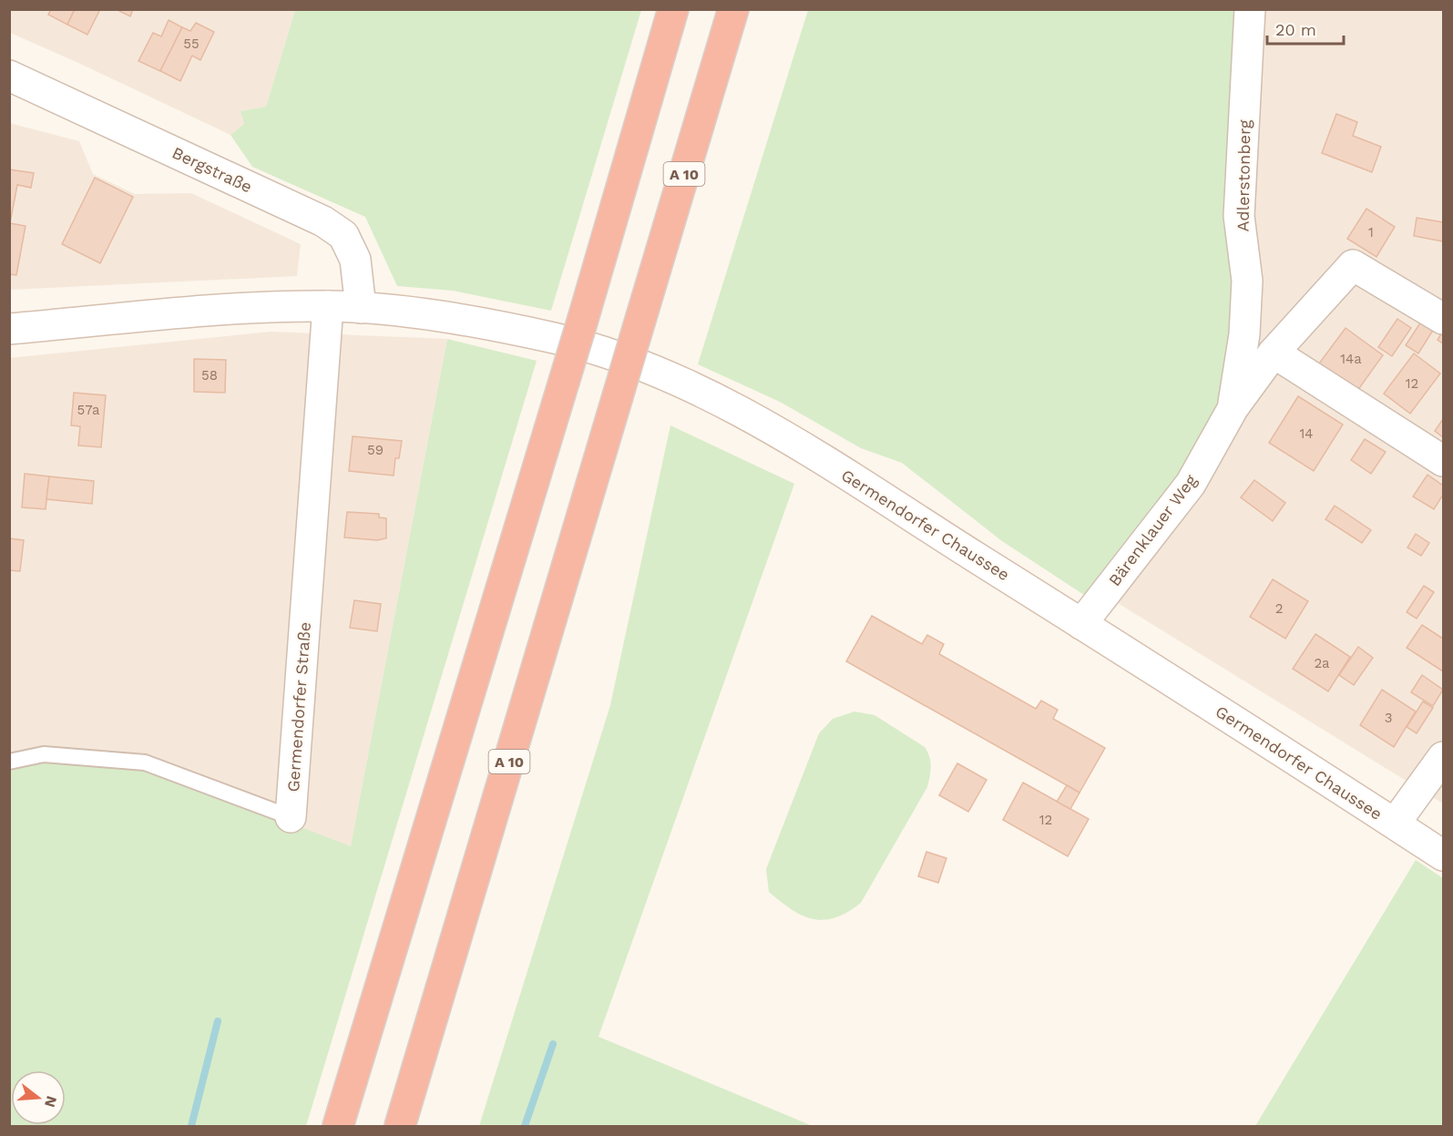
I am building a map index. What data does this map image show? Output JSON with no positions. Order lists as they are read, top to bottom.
{
  "streets": {
    "highway": ["A 10"],
    "street": [
      "Bergstraße",
      "Adlerstonberg",
      "Germendorfer Chaussee",
      "Bärenklauer Weg",
      "Germendorfer Straße"
    ]
  },
  "crossings": [
    ["Bergstraße", "Germendorfer Chaussee"],
    ["Adlerstonberg", "Bärenklauer Weg"],
    ["Germendorfer Chaussee", "Bärenklauer Weg"]
  ],
  "house_numbers": [
    "55",
    "1",
    "14a",
    "58",
    "12",
    "57a",
    "14",
    "59",
    "2",
    "2a",
    "3",
    "12"
  ],
  "scale_bar": "20 m",
  "north": "right"
}
